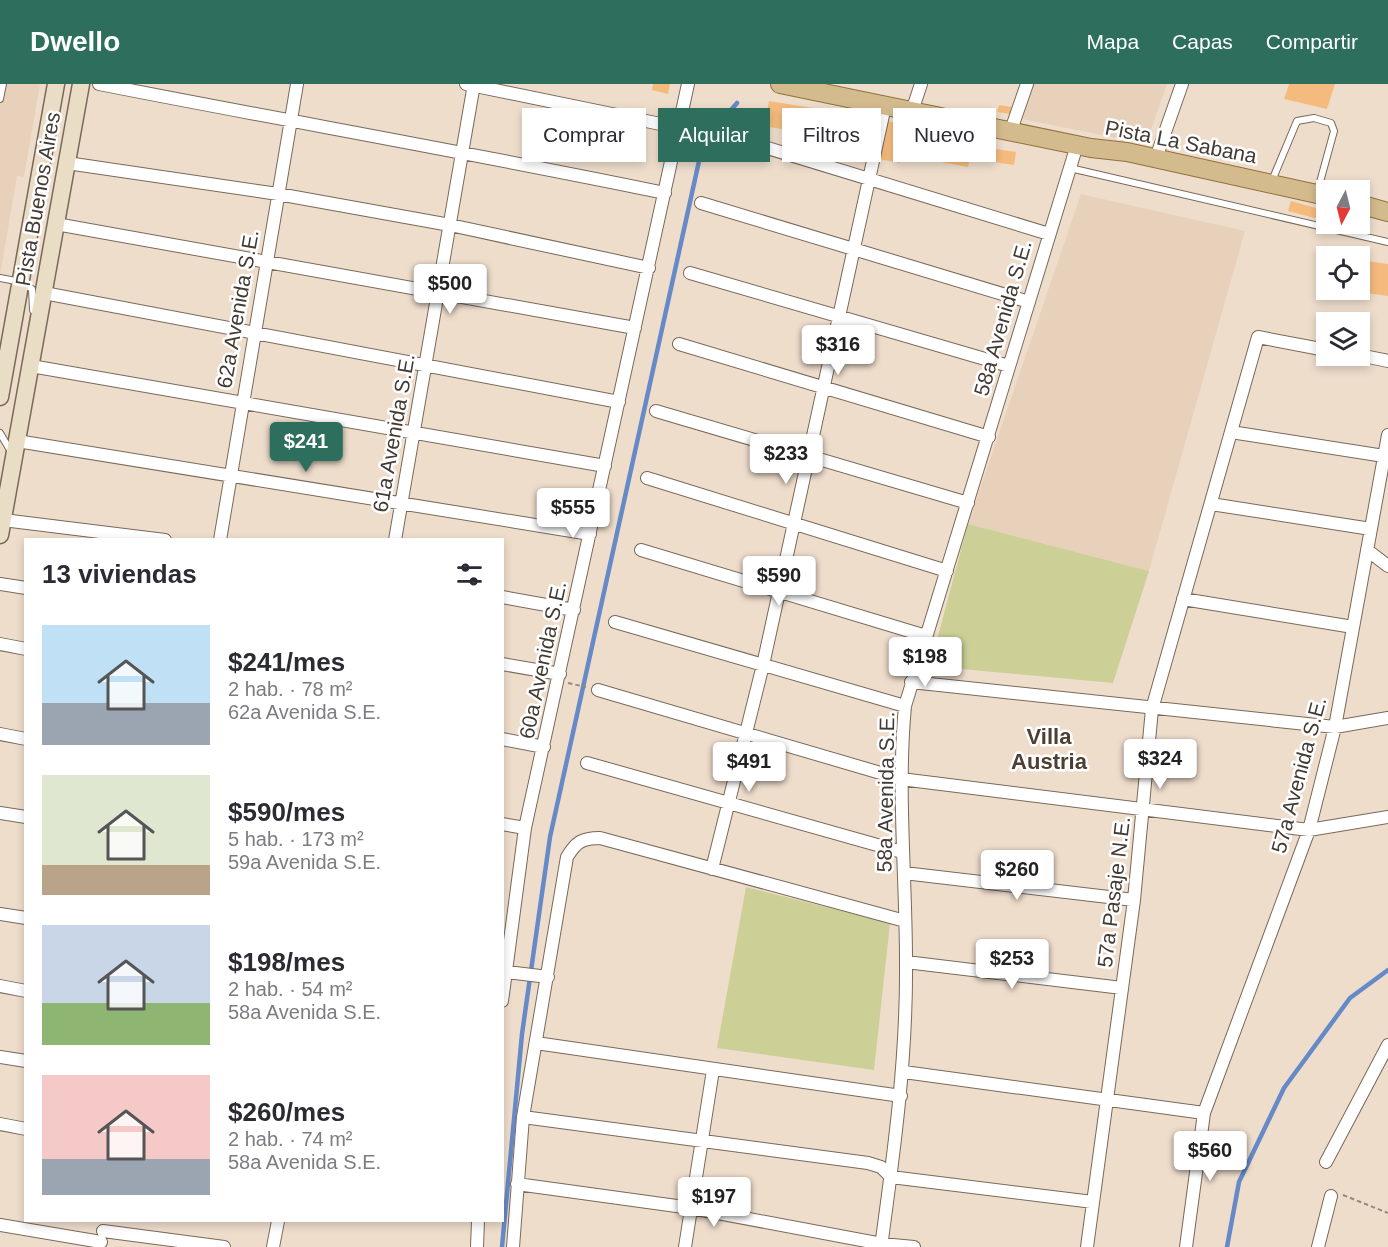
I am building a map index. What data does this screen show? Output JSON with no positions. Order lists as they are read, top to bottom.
{
  "streets": {
    "main road": ["Pista La Sabana", "Pista Buenos Aires"],
    "street": [
      "62a Avenida S.E.",
      "58a Avenida S.E.",
      "61a Avenida S.E.",
      "60a Avenida S.E.",
      "57a Avenida S.E.",
      "57a Pasaje N.E."
    ]
  },
  "crossings": [
    ["Pista La Sabana", "58a Avenida S.E."]
  ],
  "districts": ["Villa Austria"],
  "north": "bottom",
  "page": {
    "header": "Dwello",
    "nav": ["Mapa", "Capas", "Compartir"],
    "chip": [
      "Comprar",
      "Alquilar",
      "Filtros",
      "Nuevo"
    ],
    "price": [
      "$500",
      "$316",
      "$241",
      "$233",
      "$555",
      "$590",
      "$198",
      "$324",
      "$491",
      "$260",
      "$253",
      "$560",
      "$197"
    ],
    "heading": "13 viviendas",
    "list": [
      {
        "name": "$241/mes",
        "note": "2 hab. · 78 m² · 62a Avenida S.E."
      },
      {
        "name": "$590/mes",
        "note": "5 hab. · 173 m² · 59a Avenida S.E."
      },
      {
        "name": "$198/mes",
        "note": "2 hab. · 54 m² · 58a Avenida S.E."
      },
      {
        "name": "$260/mes",
        "note": "2 hab. · 74 m² · 58a Avenida S.E."
      }
    ]
  }
}
